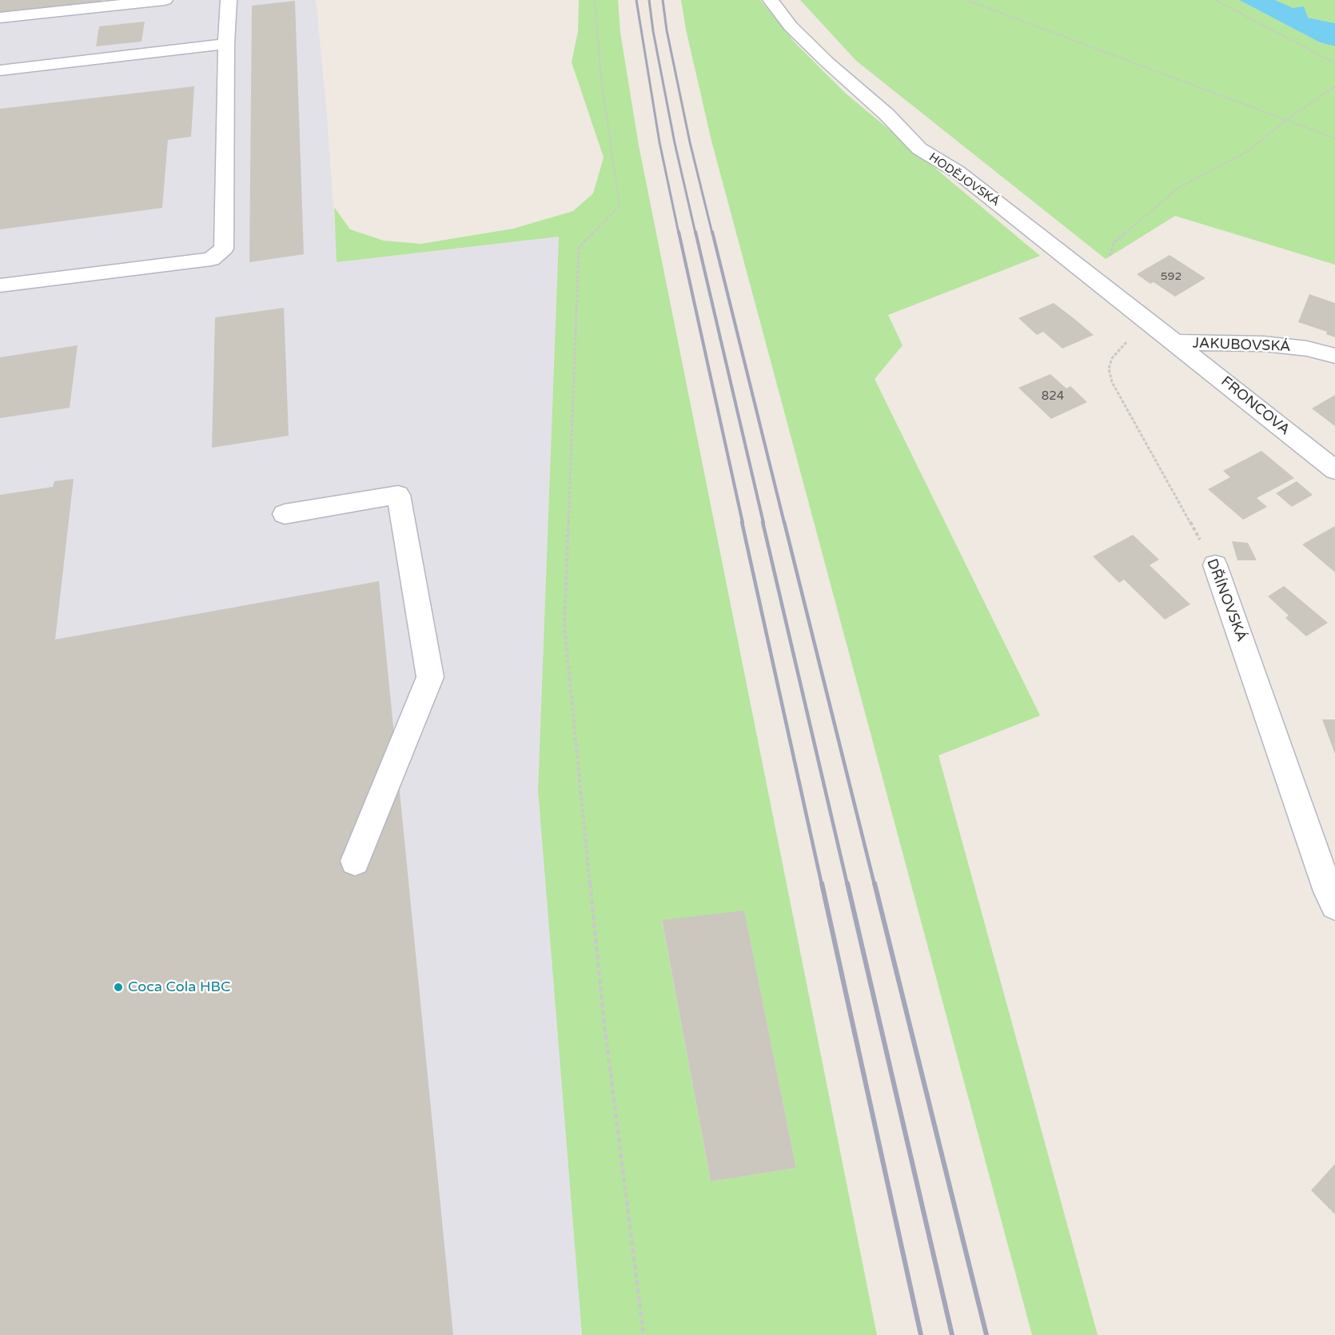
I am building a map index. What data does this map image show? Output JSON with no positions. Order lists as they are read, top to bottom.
{
  "streets": {
    "street": [
      "HODĚJOVSKÁ",
      "JAKUBOVSKÁ",
      "FRONCOVA",
      "DŘÍNOVSKÁ"
    ]
  },
  "crossings": [
    ["HODĚJOVSKÁ", "JAKUBOVSKÁ"],
    ["HODĚJOVSKÁ", "FRONCOVA"],
    ["HODĚJOVSKÁ", "DŘÍNOVSKÁ"],
    ["JAKUBOVSKÁ", "FRONCOVA"]
  ],
  "places": ["Coca Cola HBC"],
  "house_numbers": ["592", "824"]
}
